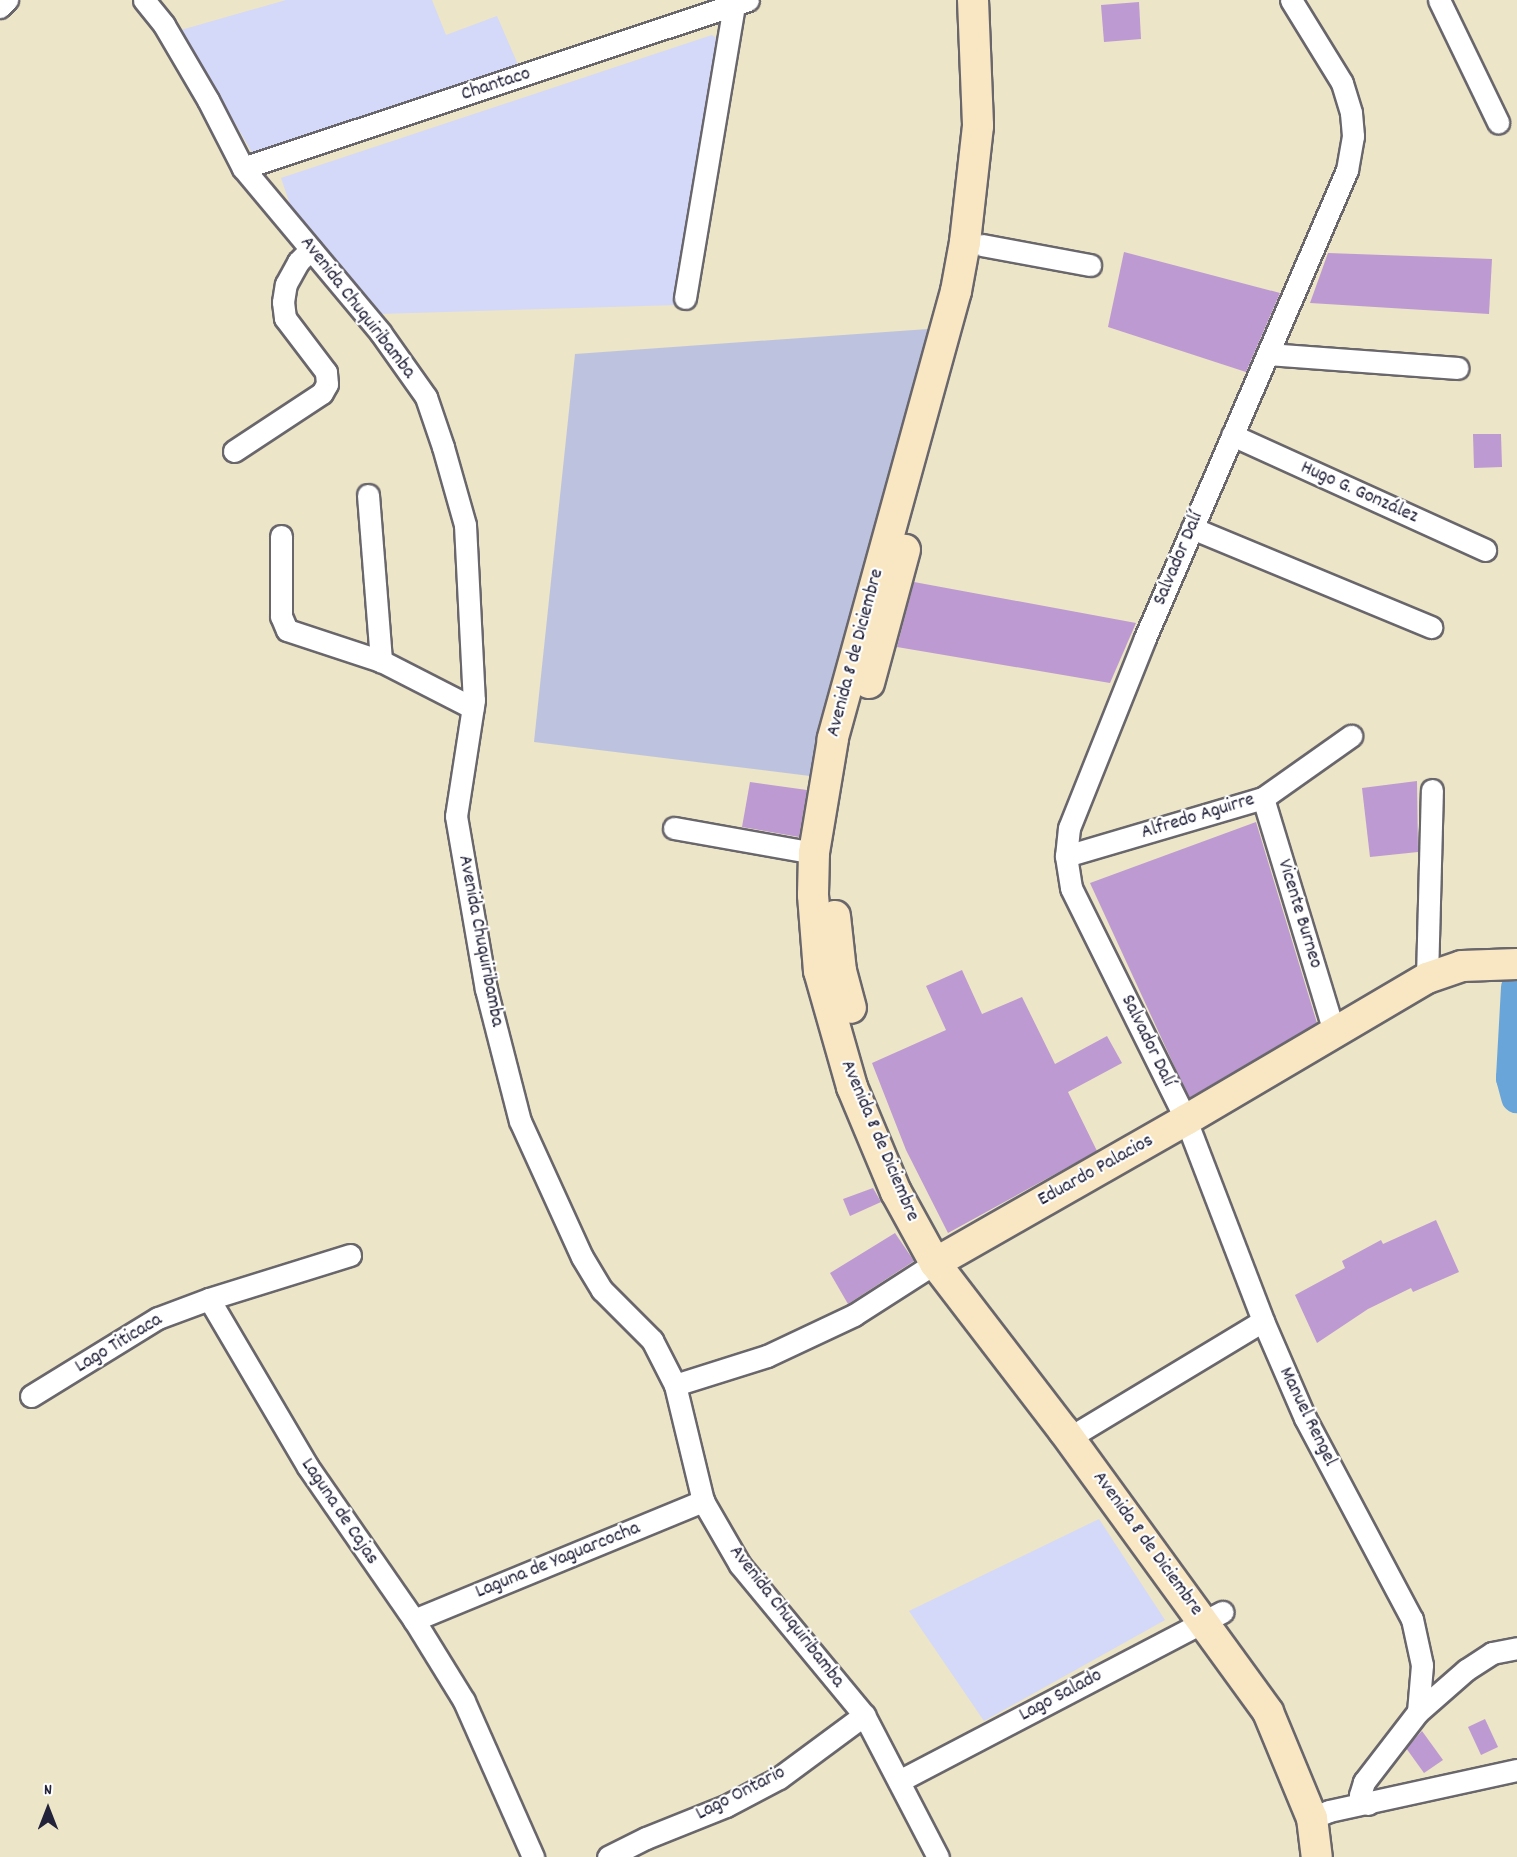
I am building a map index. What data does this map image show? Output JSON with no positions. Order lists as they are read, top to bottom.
{
  "streets": {
    "main road": ["Avenida 8 de Diciembre", "Eduardo Palacios"],
    "street": [
      "Chantaco",
      "Avenida Chuquiribamba",
      "Hugo G. González",
      "Salvador Dalí",
      "Alfredo Aguirre",
      "Vicente Burneo",
      "Lago Titicaca",
      "Manuel Rengel",
      "Laguna de Cajas",
      "Laguna de Yaguarcocha",
      "Lago Salado",
      "Lago Ontario"
    ]
  },
  "crossings": [
    ["Chantaco", "Avenida Chuquiribamba"],
    ["Avenida Chuquiribamba", "Eduardo Palacios"],
    ["Avenida Chuquiribamba", "Laguna de Yaguarcocha"],
    ["Avenida Chuquiribamba", "Lago Salado"],
    ["Avenida Chuquiribamba", "Lago Ontario"],
    ["Hugo G. González", "Salvador Dalí"],
    ["Salvador Dalí", "Alfredo Aguirre"],
    ["Salvador Dalí", "Eduardo Palacios"],
    ["Salvador Dalí", "Manuel Rengel"],
    ["Avenida 8 de Diciembre", "Eduardo Palacios"],
    ["Avenida 8 de Diciembre", "Lago Salado"],
    ["Alfredo Aguirre", "Vicente Burneo"],
    ["Vicente Burneo", "Eduardo Palacios"],
    ["Eduardo Palacios", "Manuel Rengel"],
    ["Lago Titicaca", "Laguna de Cajas"],
    ["Laguna de Cajas", "Laguna de Yaguarcocha"]
  ],
  "north": "top"
}
